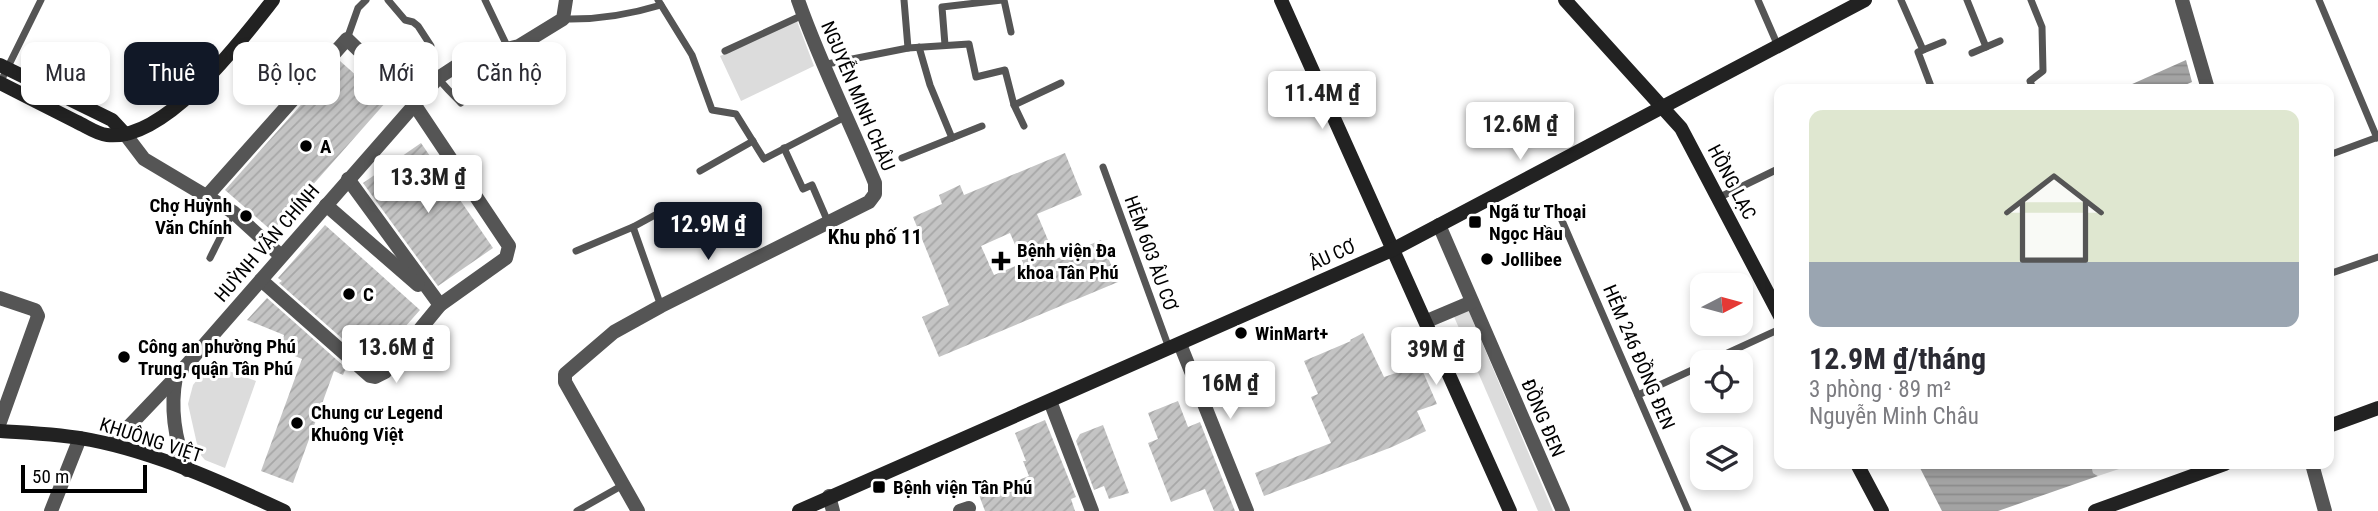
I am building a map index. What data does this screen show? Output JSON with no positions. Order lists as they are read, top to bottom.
{
  "streets": {
    "street": [
      "NGUYỄN MINH CHÂU",
      "HỒNG LẠC",
      "HUỲNH VĂN CHÍNH",
      "ÂU CƠ",
      "ĐỒNG ĐEN",
      "KHUÔNG VIỆT"
    ],
    "lane": ["HẺM 603 ÂU CƠ", "HẺM 246 ĐỒNG ĐEN"]
  },
  "crossings": [
    ["HỒNG LẠC", "ÂU CƠ"],
    ["HUỲNH VĂN CHÍNH", "KHUÔNG VIỆT"],
    ["HẺM 603 ÂU CƠ", "ÂU CƠ"],
    ["ÂU CƠ", "ĐỒNG ĐEN"]
  ],
  "districts": ["Khu phố 11"],
  "places": {
    "other": [
      "A",
      "Chợ Huỳnh Văn Chính",
      "Jollibee",
      "C",
      "WinMart+",
      "Công an phường Phú Trung, quận Tân Phú",
      "Chung cư Legend Khuông Việt"
    ],
    "transit": ["Ngã tư Thoại Ngọc Hầu", "Bệnh viện Tân Phú"],
    "health": ["Bệnh viện Đa khoa Tân Phú"]
  },
  "scale_bar": "50 m",
  "north": "right",
  "page": {
    "chip": [
      "Mua",
      "Thuê",
      "Bộ lọc",
      "Mới",
      "Căn hộ"
    ],
    "price": [
      "11.4M ₫",
      "12.6M ₫",
      "13.3M ₫",
      "12.9M ₫",
      "13.6M ₫",
      "39M ₫",
      "16M ₫"
    ],
    "list": [
      {
        "name": "12.9M ₫/tháng",
        "note": "3 phòng · 89 m² · Nguyễn Minh Châu"
      }
    ],
    "scale": "50 m"
  }
}
